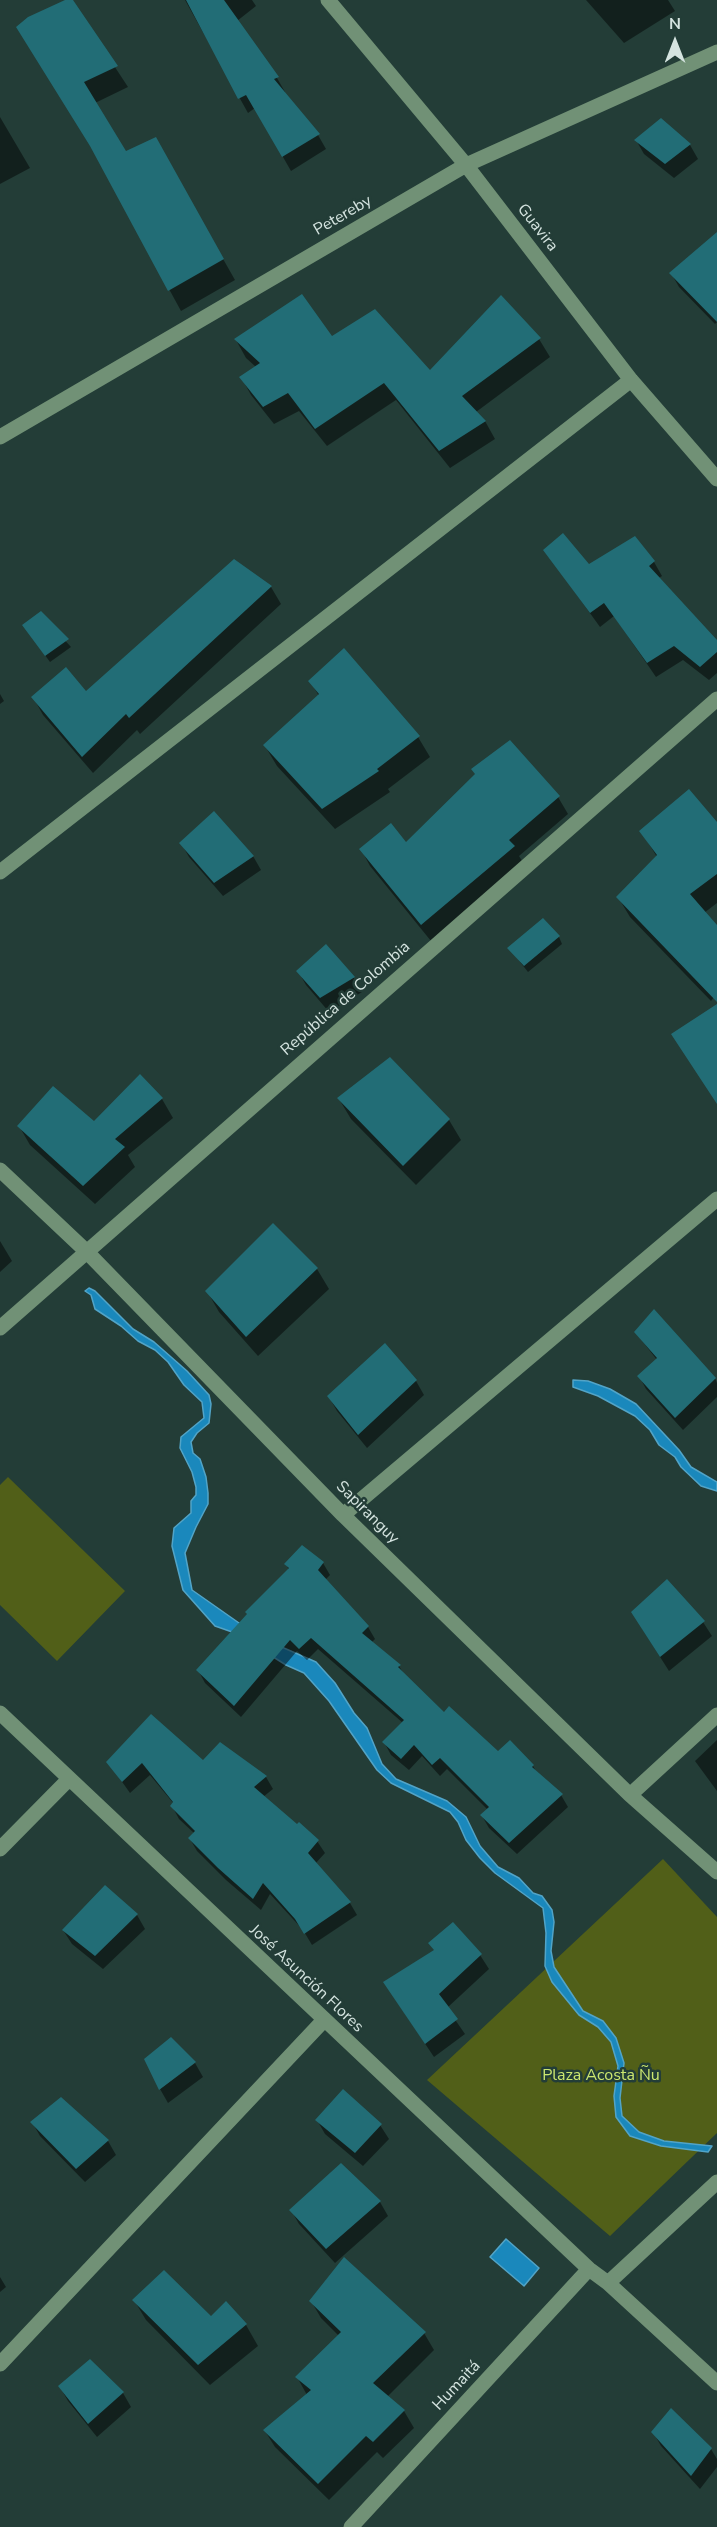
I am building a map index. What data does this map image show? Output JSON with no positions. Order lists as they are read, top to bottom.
{
  "streets": {
    "street": [
      "Petereby",
      "Guavira",
      "República de Colombia",
      "Sapiranguy",
      "José Asunción Flores",
      "Humaitá"
    ]
  },
  "crossings": [
    ["Petereby", "Guavira"],
    ["República de Colombia", "Sapiranguy"],
    ["José Asunción Flores", "Humaitá"]
  ],
  "parks": ["Plaza Acosta Ñu"],
  "north": "top"
}
